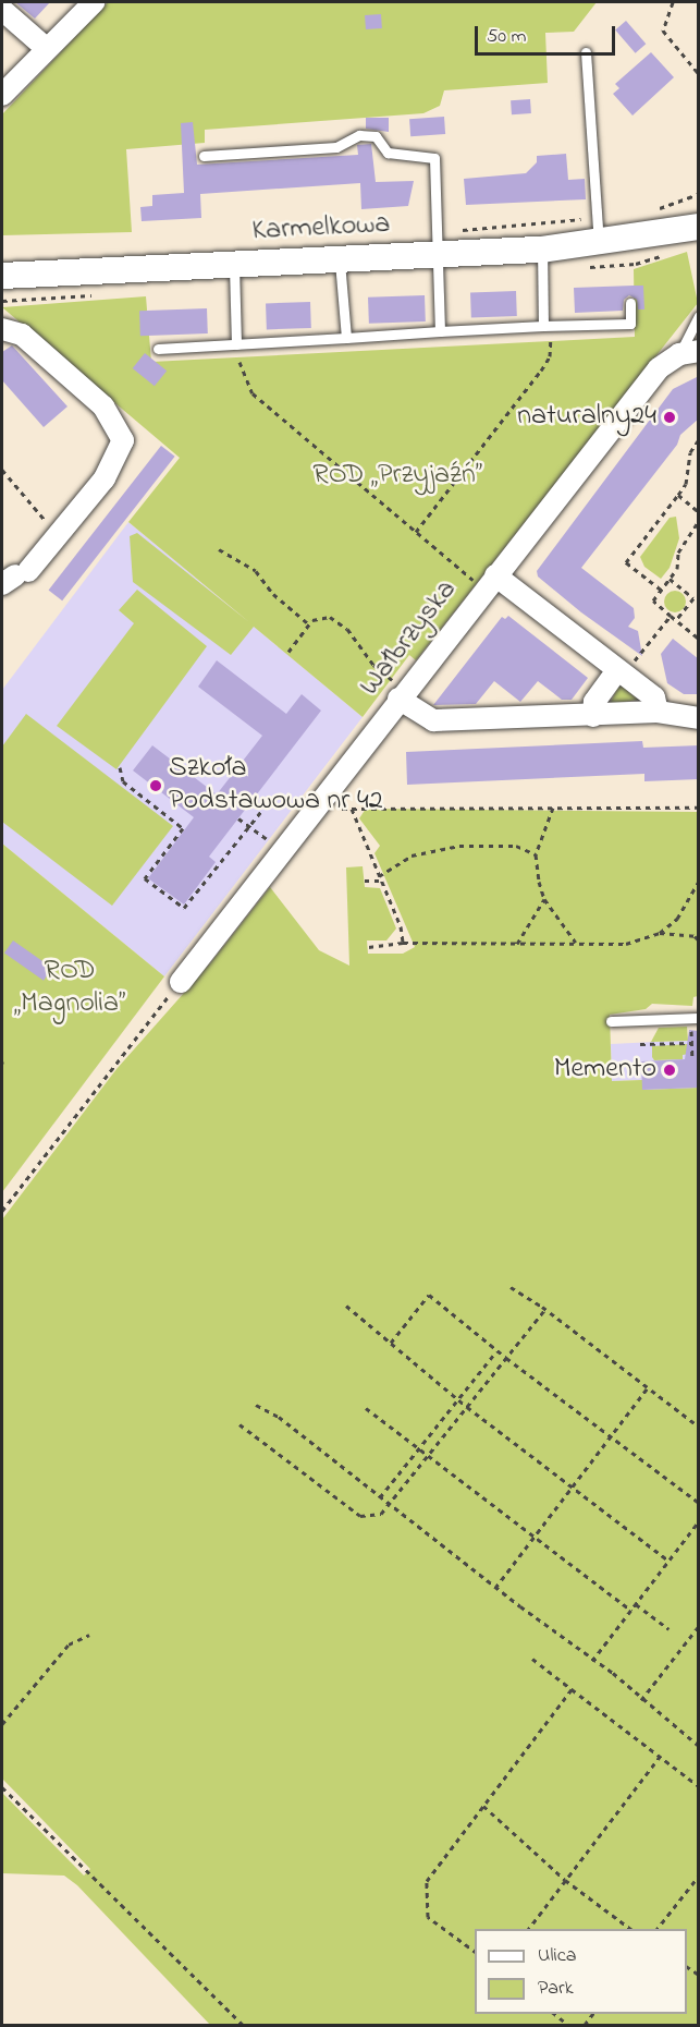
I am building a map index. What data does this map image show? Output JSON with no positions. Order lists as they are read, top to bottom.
{
  "streets": {
    "street": ["Karmelkowa", "Wałbrzyska"]
  },
  "parks": ["ROD „Przyjaźń”", "ROD „Magnolia”"],
  "places": ["naturalny24", "Szkoła Podstawowa nr 42", "Memento"],
  "legend": ["Ulica", "Park"],
  "scale_bar": "50 m"
}
